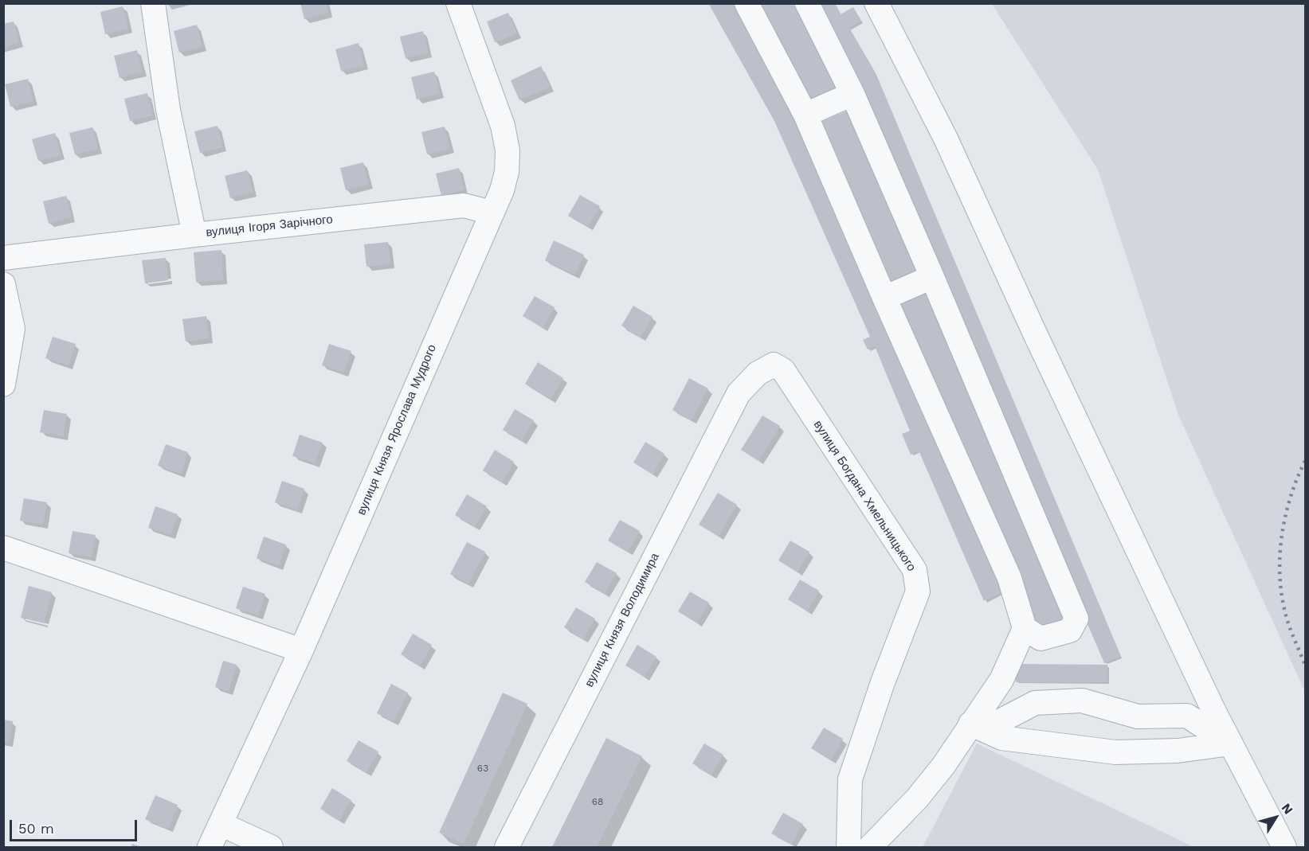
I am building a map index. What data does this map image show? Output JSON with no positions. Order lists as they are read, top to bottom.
{
  "streets": {
    "street": [
      "вулиця Ігоря Зарічного",
      "вулиця Князя Ярослава Мудрого",
      "вулиця Богдана Хмельницького",
      "вулиця Князя Володимира"
    ]
  },
  "crossings": [
    ["вулиця Ігоря Зарічного", "вулиця Князя Ярослава Мудрого"],
    ["вулиця Богдана Хмельницького", "вулиця Князя Володимира"]
  ],
  "house_numbers": ["63", "68"],
  "scale_bar": "50 m",
  "north": "top right"
}
